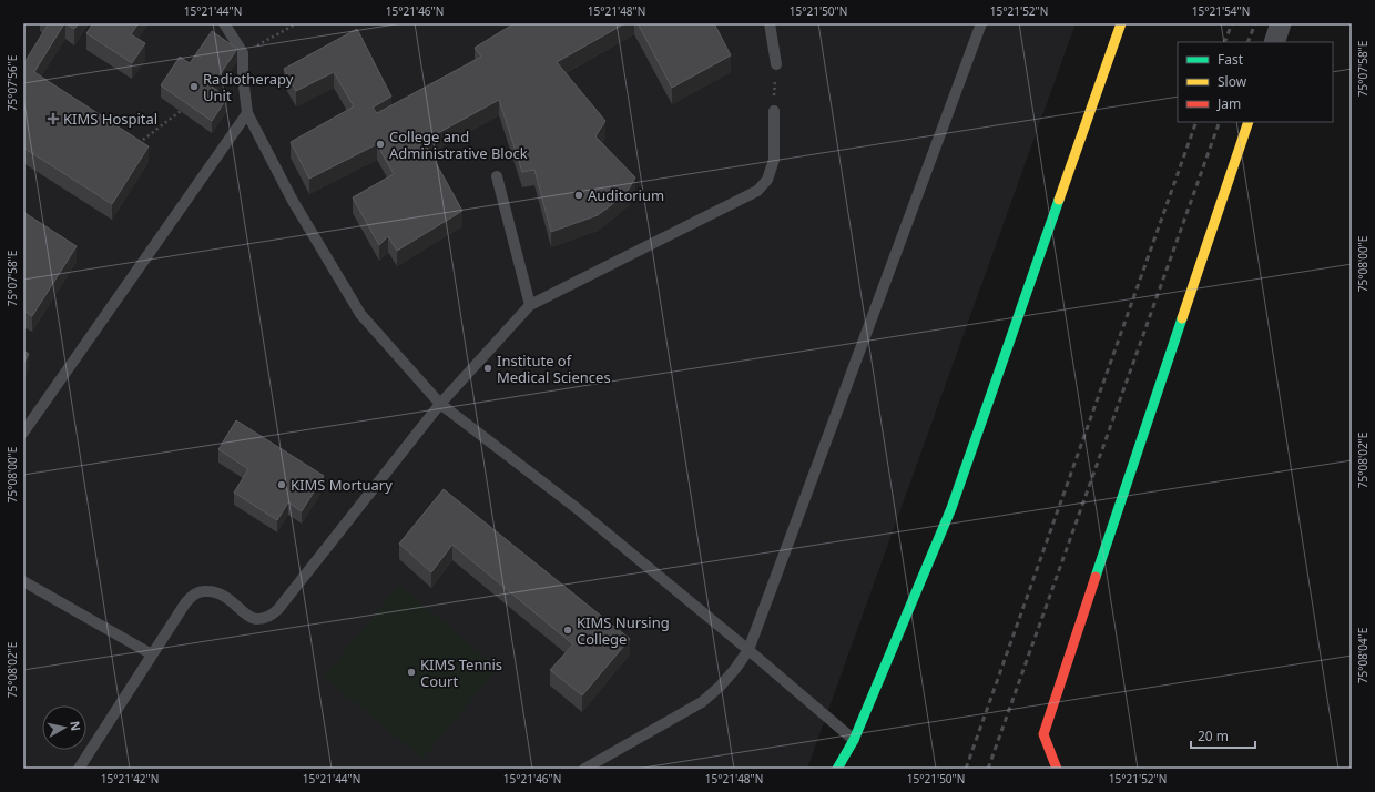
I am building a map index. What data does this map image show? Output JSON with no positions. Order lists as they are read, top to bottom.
{
  "places": {
    "other": [
      "Radiotherapy Unit",
      "College and Administrative Block",
      "Auditorium",
      "Institute of Medical Sciences",
      "KIMS Mortuary",
      "KIMS Nursing College",
      "KIMS Tennis Court"
    ],
    "health": ["KIMS Hospital"]
  },
  "legend": ["Fast", "Slow", "Jam"],
  "scale_bar": "20 m",
  "north": "right",
  "coordinates": [
    "15°21'44\"N",
    "15°21'46\"N",
    "15°21'48\"N",
    "15°21'50\"N",
    "15°21'52\"N",
    "15°21'54\"N",
    "75°07'58\"E",
    "75°07'56\"E",
    "75°08'00\"E",
    "75°08'02\"E",
    "75°08'04\"E",
    "15°21'42\"N"
  ]
}
